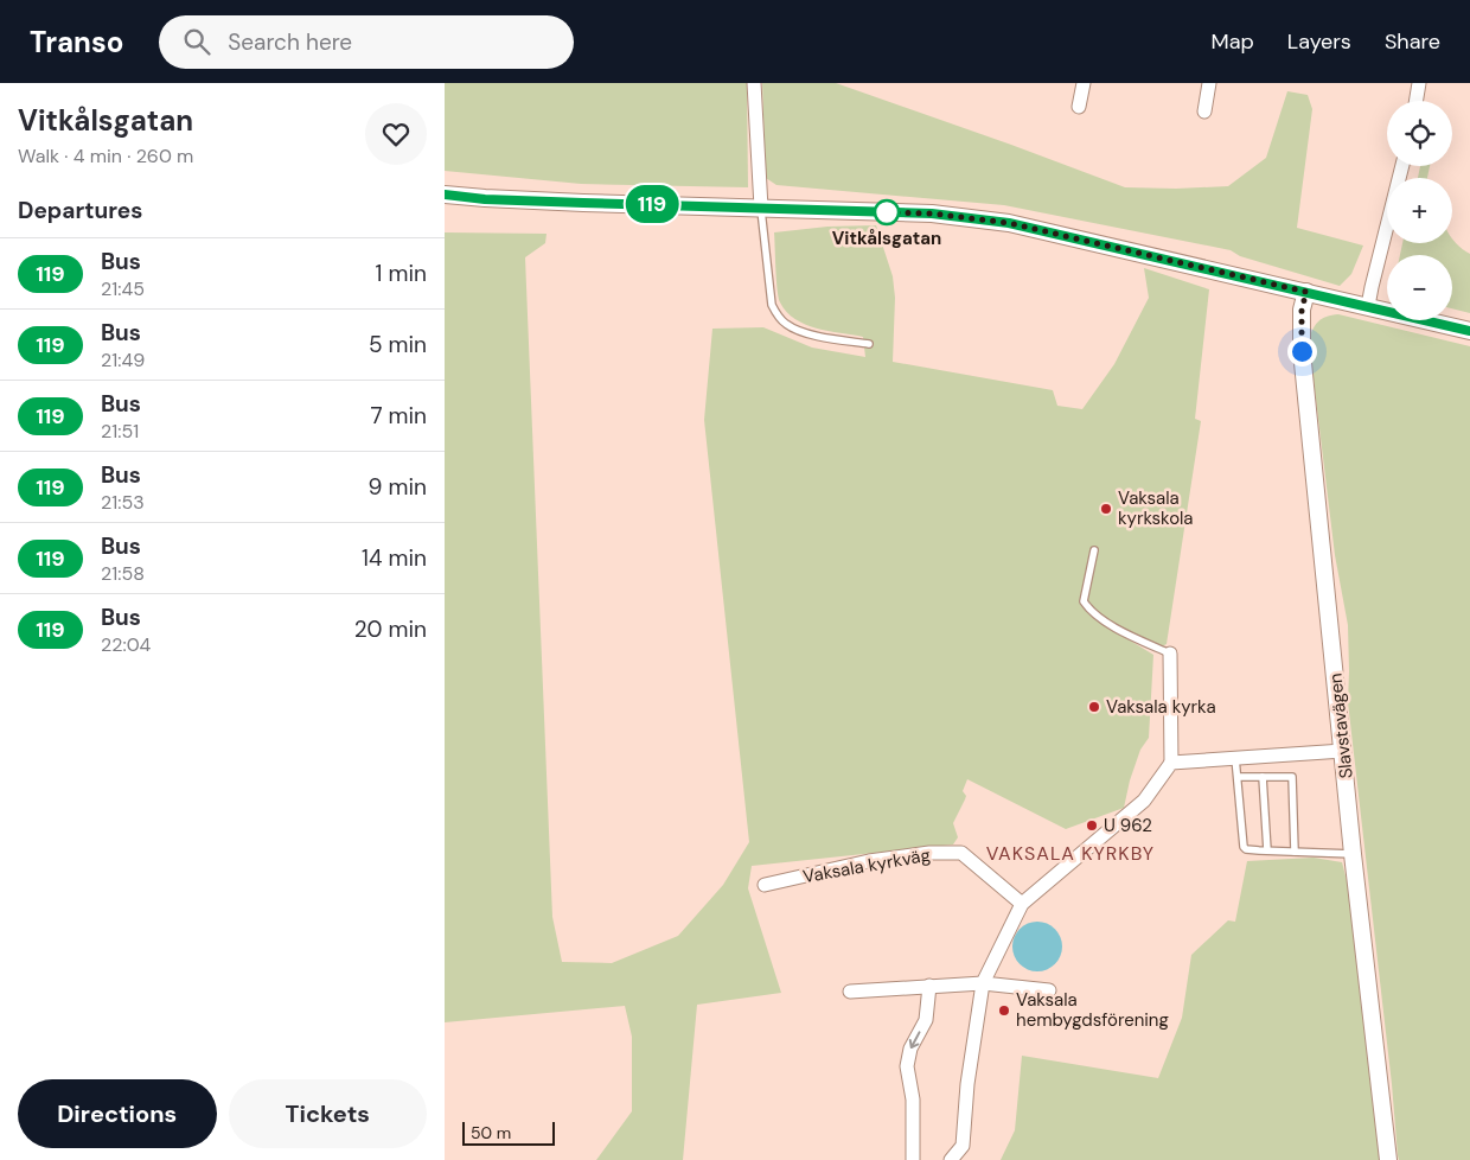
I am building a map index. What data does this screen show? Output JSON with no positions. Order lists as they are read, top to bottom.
{
  "streets": {
    "street": ["Slavstavägen", "Vaksala kyrkväg"]
  },
  "districts": ["VAKSALA KYRKBY"],
  "places": [
    "Vitkålsgatan",
    "Vaksala kyrkskola",
    "Vaksala kyrka",
    "U 962",
    "Vaksala hembygdsförening"
  ],
  "lines": ["bus line 119"],
  "scale_bar": "50 m",
  "page": {
    "header": "Transo",
    "search": "Search here",
    "nav": ["Map", "Layers", "Share"],
    "heading": [
      ["Vitkålsgatan", "Walk · 4 min · 260 m"],
      "Departures"
    ],
    "on_map": "119",
    "map_buttons": ["+", "−"],
    "list": [
      {
        "mark": "119",
        "name": "Bus",
        "note": "21:45",
        "value": "1 min"
      },
      {
        "mark": "119",
        "name": "Bus",
        "note": "21:49",
        "value": "5 min"
      },
      {
        "mark": "119",
        "name": "Bus",
        "note": "21:51",
        "value": "7 min"
      },
      {
        "mark": "119",
        "name": "Bus",
        "note": "21:53",
        "value": "9 min"
      },
      {
        "mark": "119",
        "name": "Bus",
        "note": "21:58",
        "value": "14 min"
      },
      {
        "mark": "119",
        "name": "Bus",
        "note": "22:04",
        "value": "20 min"
      }
    ],
    "buttons": ["Directions", "Tickets"],
    "scale": "50 m"
  }
}
